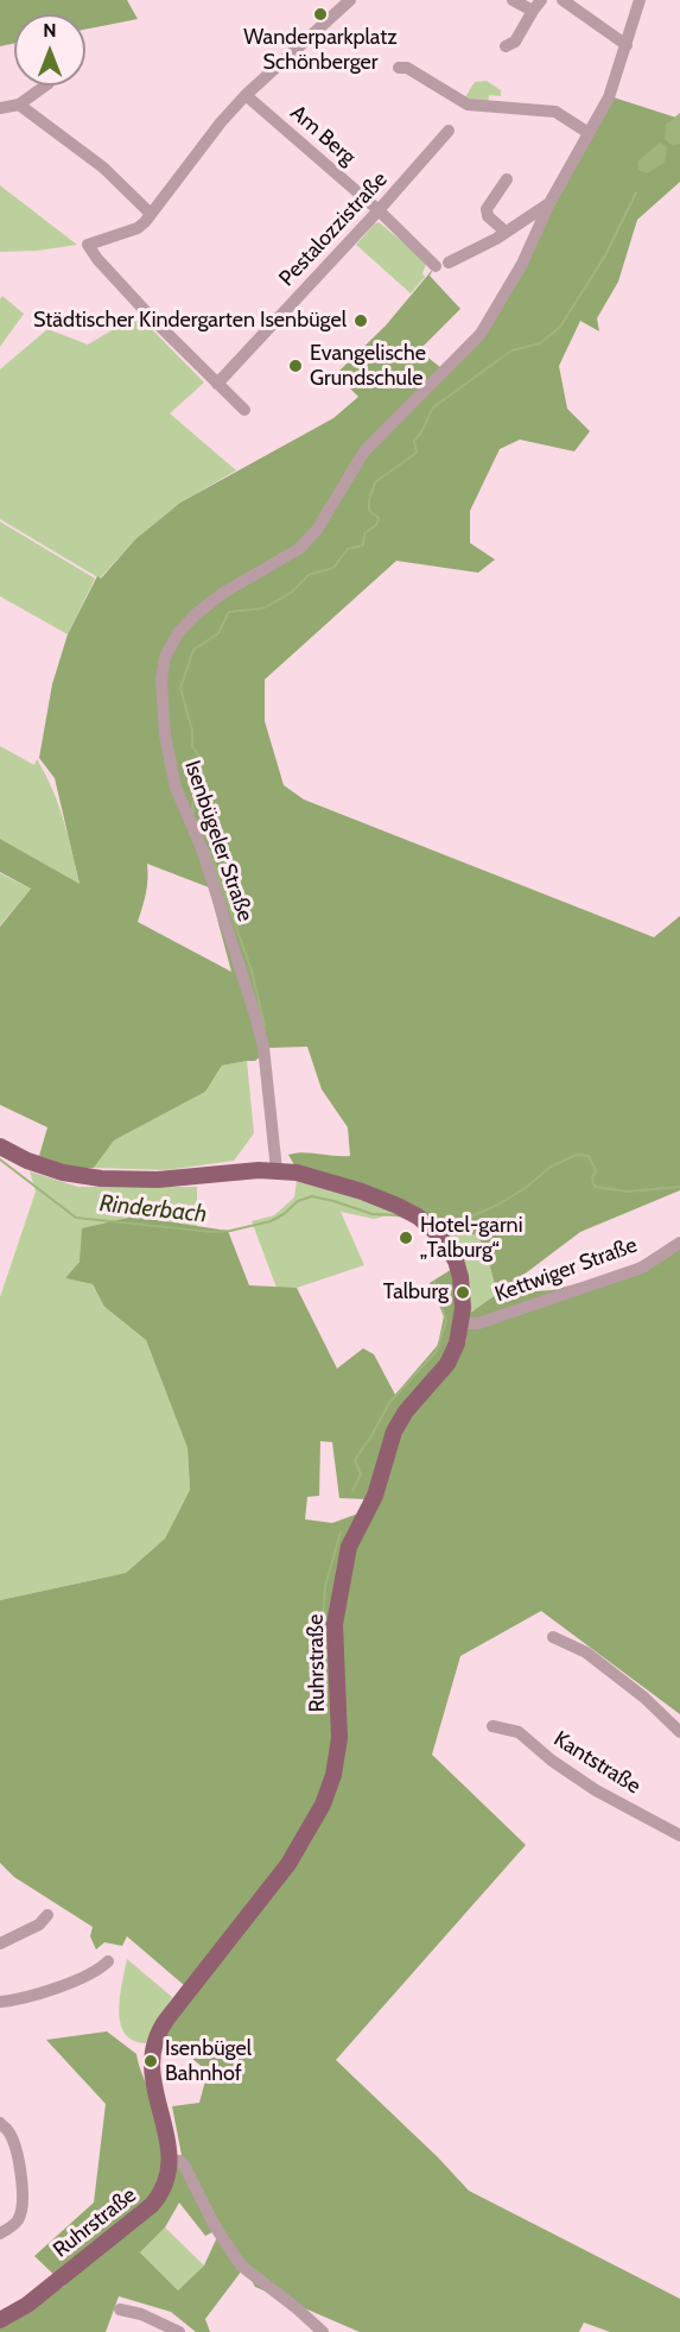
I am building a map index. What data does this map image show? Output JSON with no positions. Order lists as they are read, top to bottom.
{
  "streets": {
    "main road": ["Ruhrstraße"],
    "street": [
      "Am Berg",
      "Pestalozzistraße",
      "Isenbügeler Straße",
      "Kettwiger Straße",
      "Kantstraße"
    ]
  },
  "crossings": [
    ["Am Berg", "Pestalozzistraße"],
    ["Isenbügeler Straße", "Ruhrstraße"],
    ["Kettwiger Straße", "Ruhrstraße"]
  ],
  "water": ["Rinderbach"],
  "places": [
    "Wanderparkplatz Schönberger",
    "Städtischer Kindergarten Isenbügel",
    "Evangelische Grundschule",
    "Hotel-garni „Talburg“",
    "Talburg",
    "Isenbügel Bahnhof"
  ],
  "north": "top"
}
